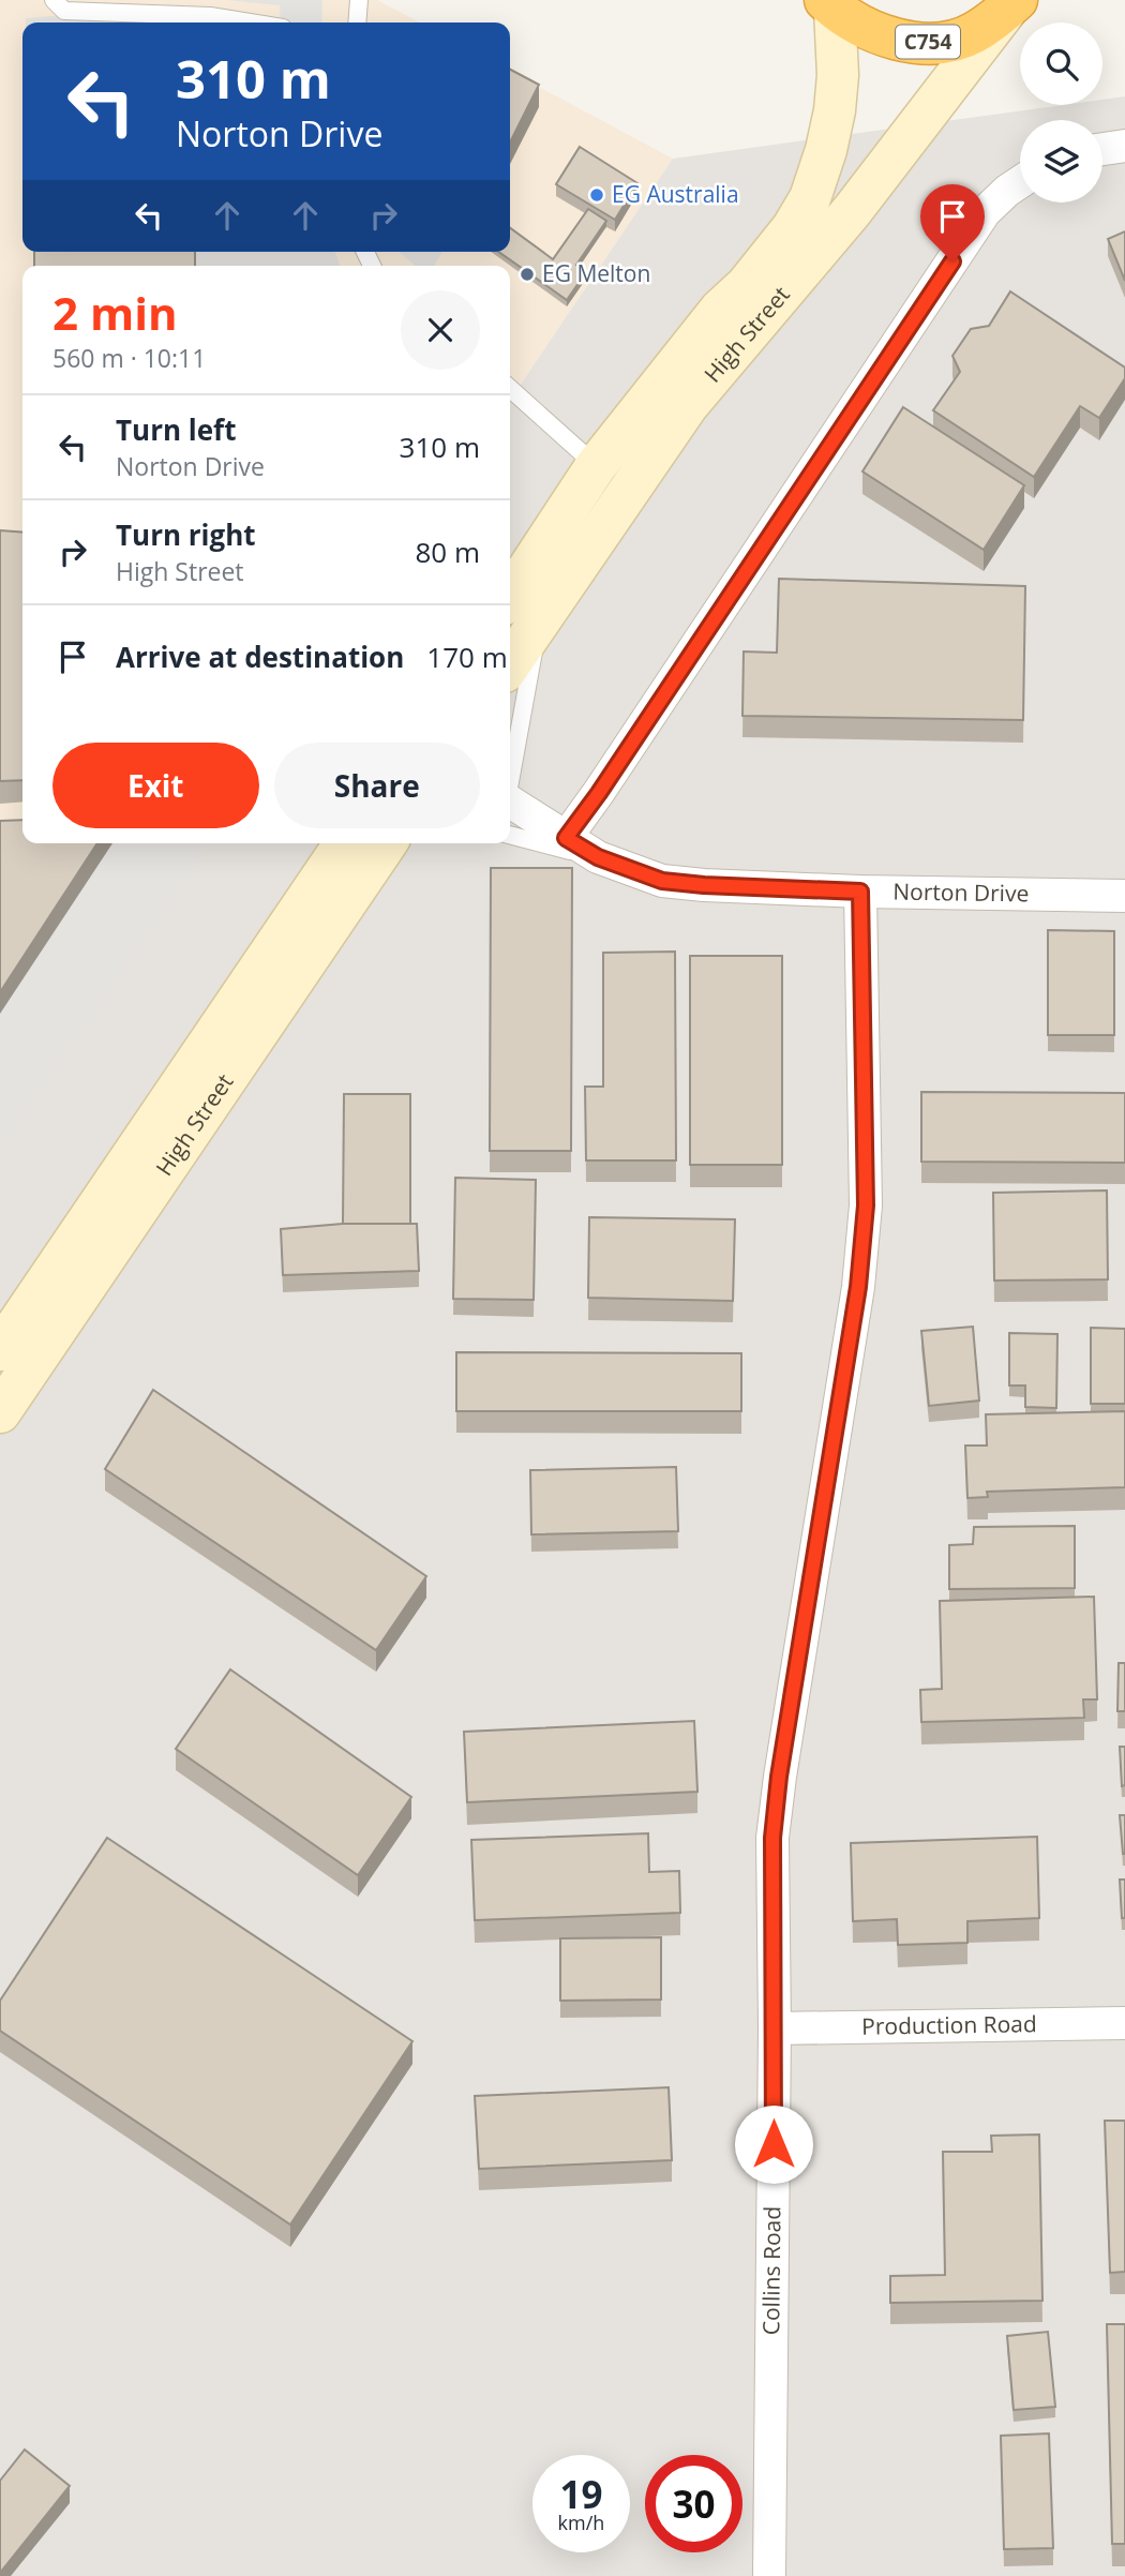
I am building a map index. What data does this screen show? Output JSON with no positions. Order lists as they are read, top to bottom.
{
  "streets": {
    "highway": ["C754"],
    "main road": ["High Street"],
    "street": ["Norton Drive", "Production Road", "Collins Road"]
  },
  "crossings": [
    ["C754", "High Street"],
    ["Norton Drive", "Collins Road"],
    ["Production Road", "Collins Road"]
  ],
  "places": ["EG Australia", "EG Melton"],
  "page": {
    "turn": ["310 m", "Norton Drive"],
    "heading": ["2 min", "560 m · 10:11"],
    "list": [
      {
        "name": "Turn left",
        "note": "Norton Drive",
        "value": "310 m"
      },
      {
        "name": "Turn right",
        "note": "High Street",
        "value": "80 m"
      },
      {
        "name": "Arrive at destination",
        "value": "170 m"
      }
    ],
    "buttons": ["Exit", "Share"],
    "speed": "19 km/h",
    "limit": "30"
  }
}
